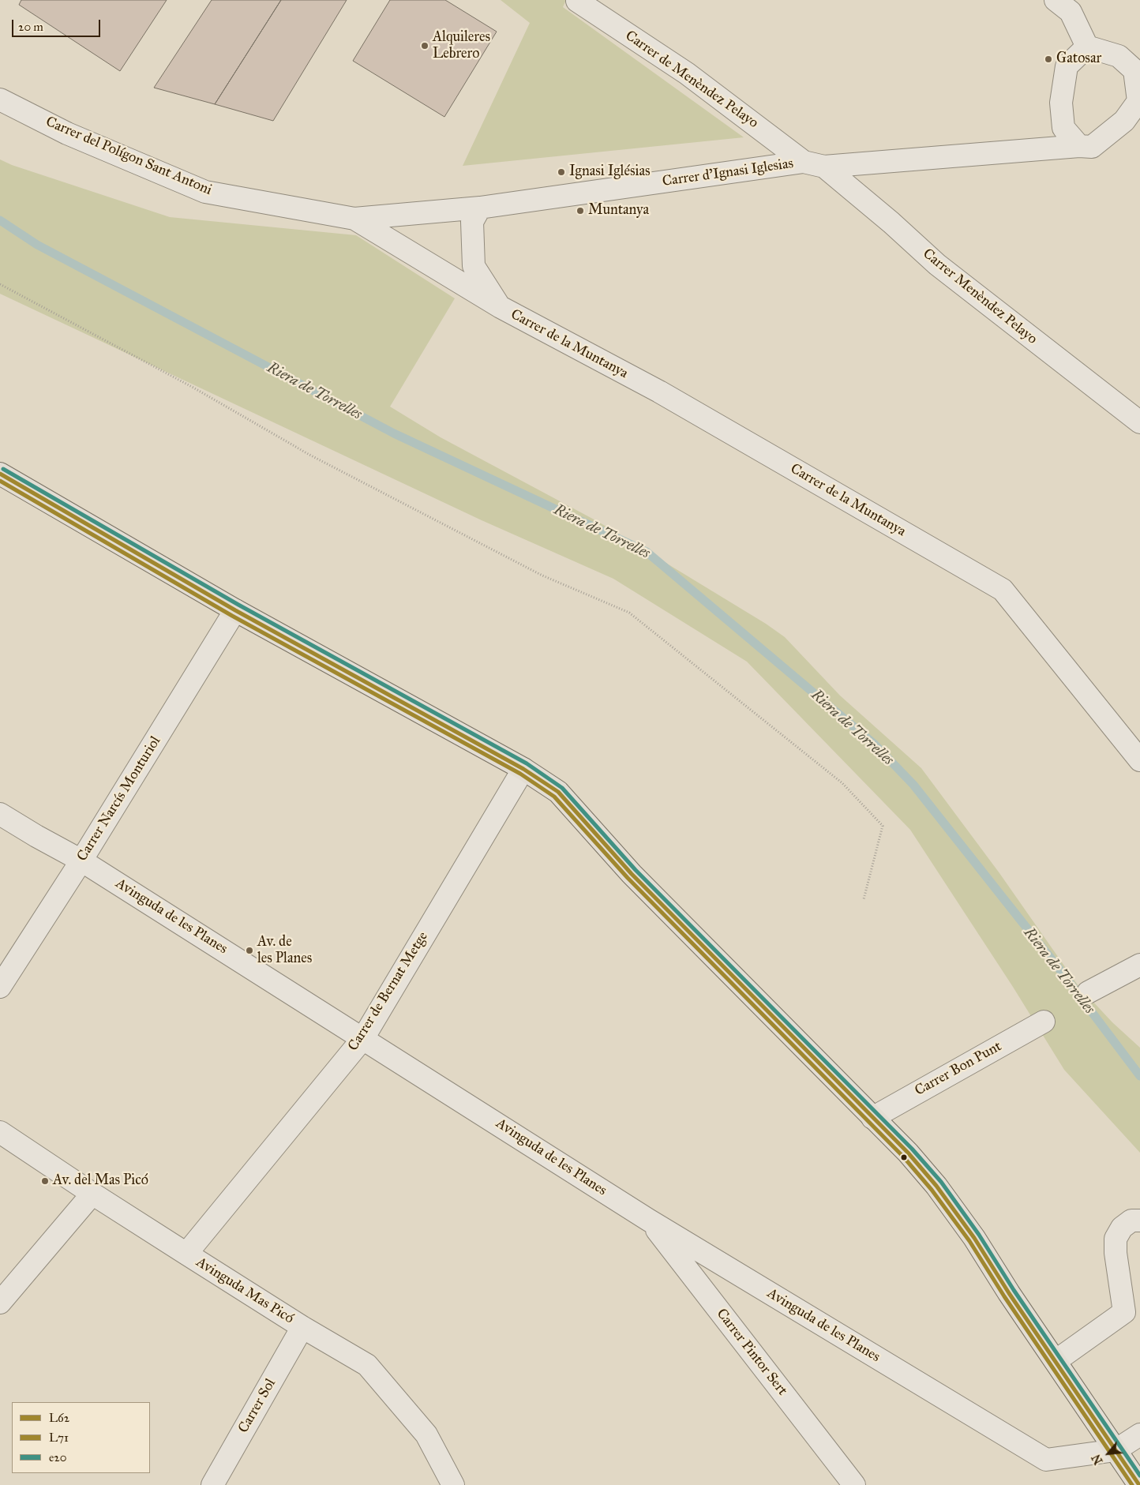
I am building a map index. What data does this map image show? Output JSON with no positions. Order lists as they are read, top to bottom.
{
  "streets": {
    "street": [
      "Carrer de Menèndez Pelayo",
      "Carrer del Polígon Sant Antoni",
      "Carrer d'Ignasi Iglesias",
      "Carrer Menèndez Pelayo",
      "Carrer de la Muntanya",
      "Carrer Narcís Monturiol",
      "Avinguda de les Planes",
      "Carrer de Bernat Metge",
      "Carrer Bon Punt",
      "Avinguda Mas Picó",
      "Carrer Pintor Sert",
      "Carrer Sol"
    ]
  },
  "crossings": [
    ["Carrer de Menèndez Pelayo", "Carrer d'Ignasi Iglesias"],
    ["Carrer del Polígon Sant Antoni", "Carrer d'Ignasi Iglesias"],
    ["Carrer del Polígon Sant Antoni", "Carrer de la Muntanya"],
    ["Carrer d'Ignasi Iglesias", "Carrer Menèndez Pelayo"],
    ["Carrer d'Ignasi Iglesias", "Carrer de la Muntanya"],
    ["Carrer Narcís Monturiol", "Avinguda de les Planes"],
    ["Avinguda de les Planes", "Carrer de Bernat Metge"],
    ["Avinguda de les Planes", "Carrer Pintor Sert"],
    ["Carrer de Bernat Metge", "Avinguda Mas Picó"],
    ["Avinguda Mas Picó", "Carrer Sol"]
  ],
  "water": ["Riera de Torrelles"],
  "places": [
    "Alquileres Lebrero",
    "Gatosar",
    "Ignasi Iglésias",
    "Muntanya",
    "Av. de les Planes",
    "Av. del Mas Picó"
  ],
  "lines": ["transit line e20", "transit line L62", "transit line L71"],
  "legend": ["L62", "L71", "e20"],
  "scale_bar": "20 m",
  "north": "bottom left"
}
